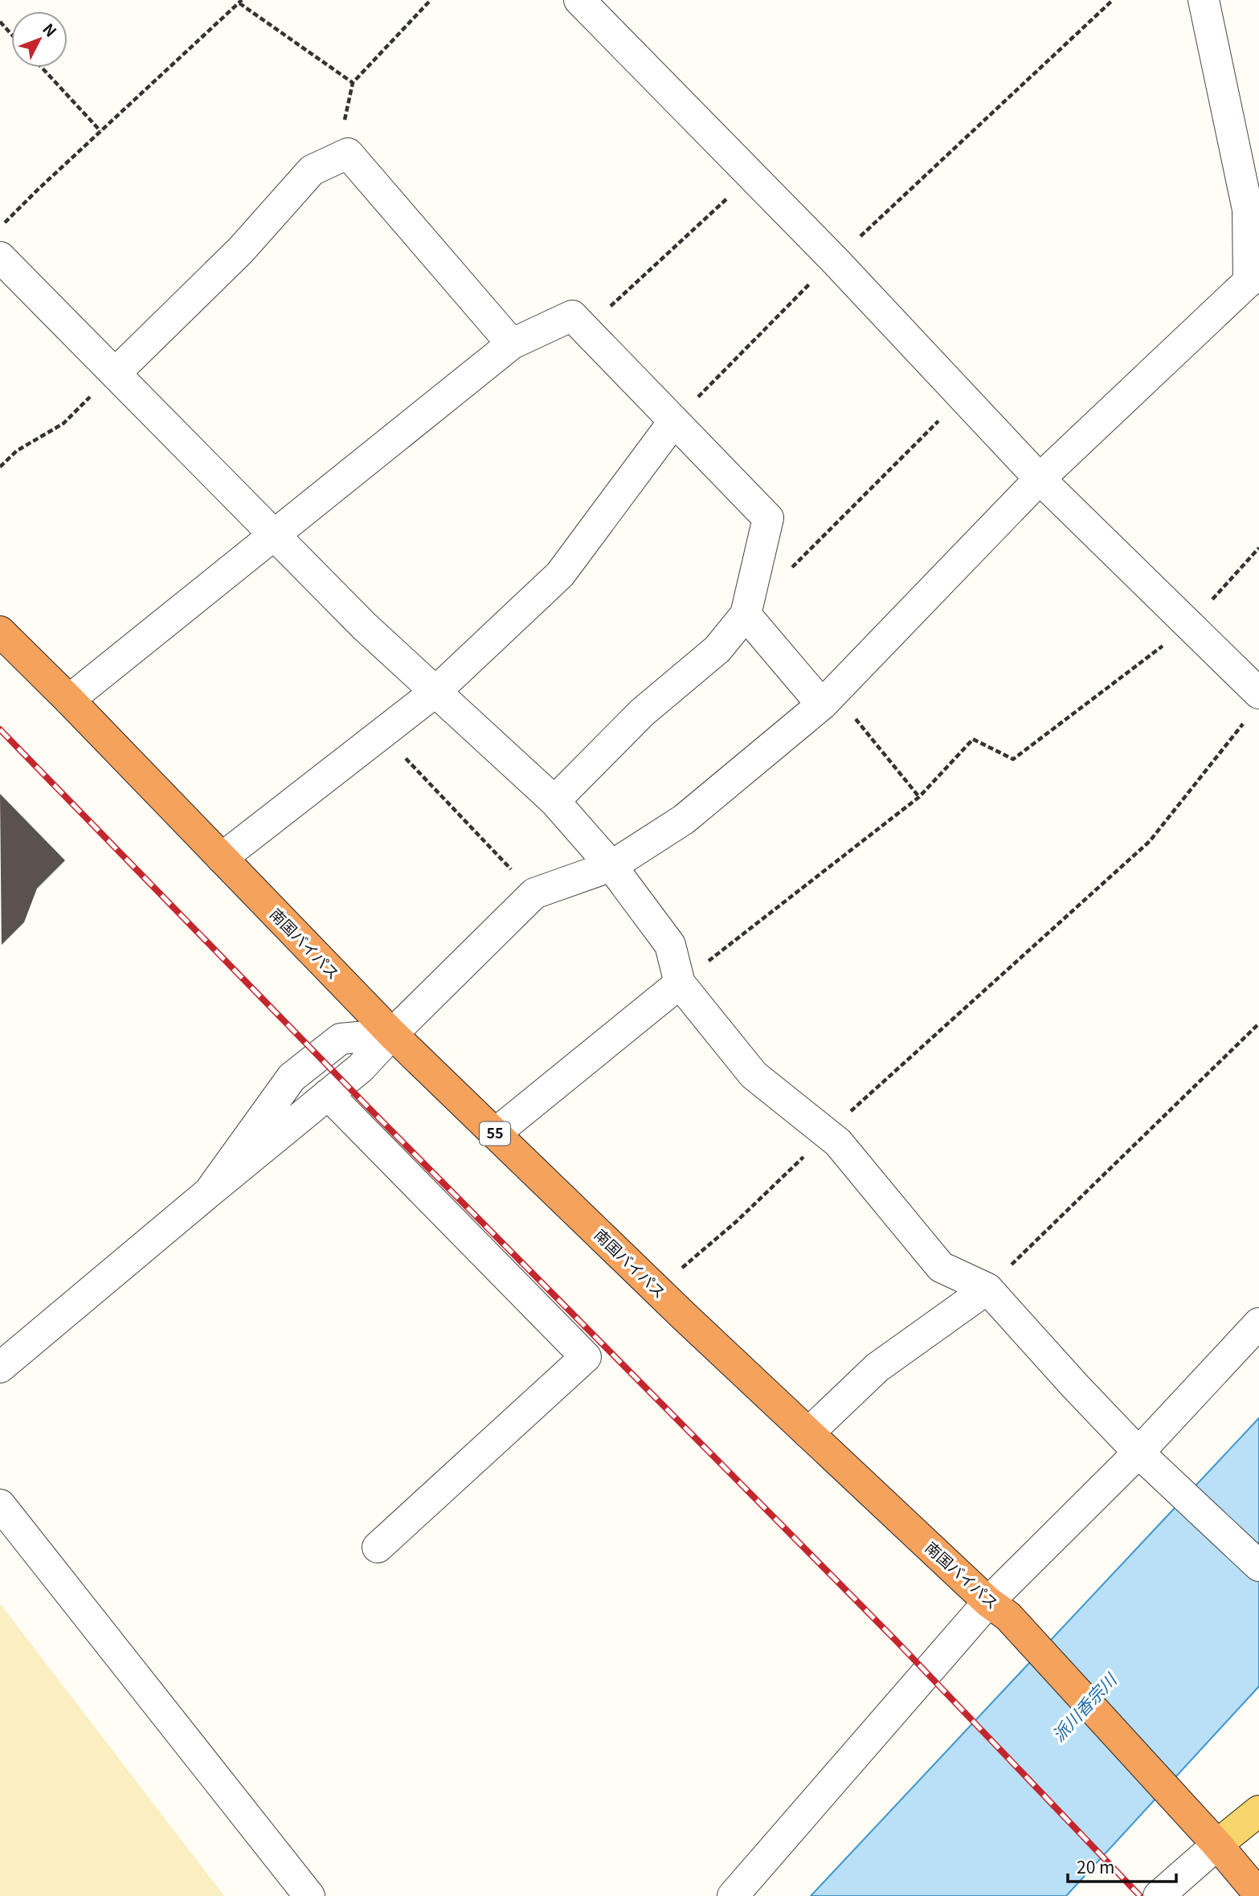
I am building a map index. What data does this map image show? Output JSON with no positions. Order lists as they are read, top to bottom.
{
  "streets": {
    "highway": ["南国バイパス", "55"]
  },
  "water": ["派川香宗川"],
  "scale_bar": "20 m",
  "north": "top right"
}
